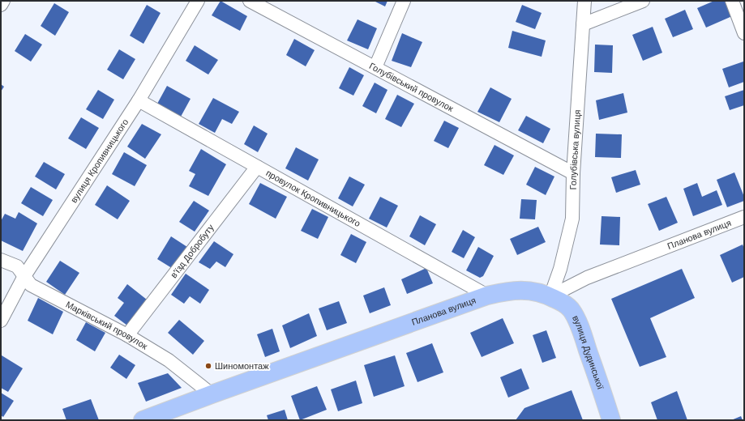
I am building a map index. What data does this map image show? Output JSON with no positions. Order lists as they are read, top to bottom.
{
  "streets": {
    "main road": ["Планова вулиця", "вулиця Дудинської"],
    "street": [
      "Голубівський провулок",
      "Голубівська вулиця",
      "вулиця Кропивницького",
      "провулок Кропивницького",
      "в'їзд Добробуту",
      "Марківський провулок"
    ]
  },
  "crossings": [
    ["Голубівський провулок", "Голубівська вулиця"],
    ["Голубівська вулиця", "Планова вулиця"],
    ["Голубівська вулиця", "вулиця Дудинської"],
    ["вулиця Кропивницького", "провулок Кропивницького"],
    ["вулиця Кропивницького", "Марківський провулок"],
    ["провулок Кропивницького", "Планова вулиця"],
    ["провулок Кропивницького", "в'їзд Добробуту"],
    ["Планова вулиця", "Марківський провулок"],
    ["Планова вулиця", "вулиця Дудинської"],
    ["в'їзд Добробуту", "Марківський провулок"]
  ],
  "places": ["Шиномонтаж"]
}
